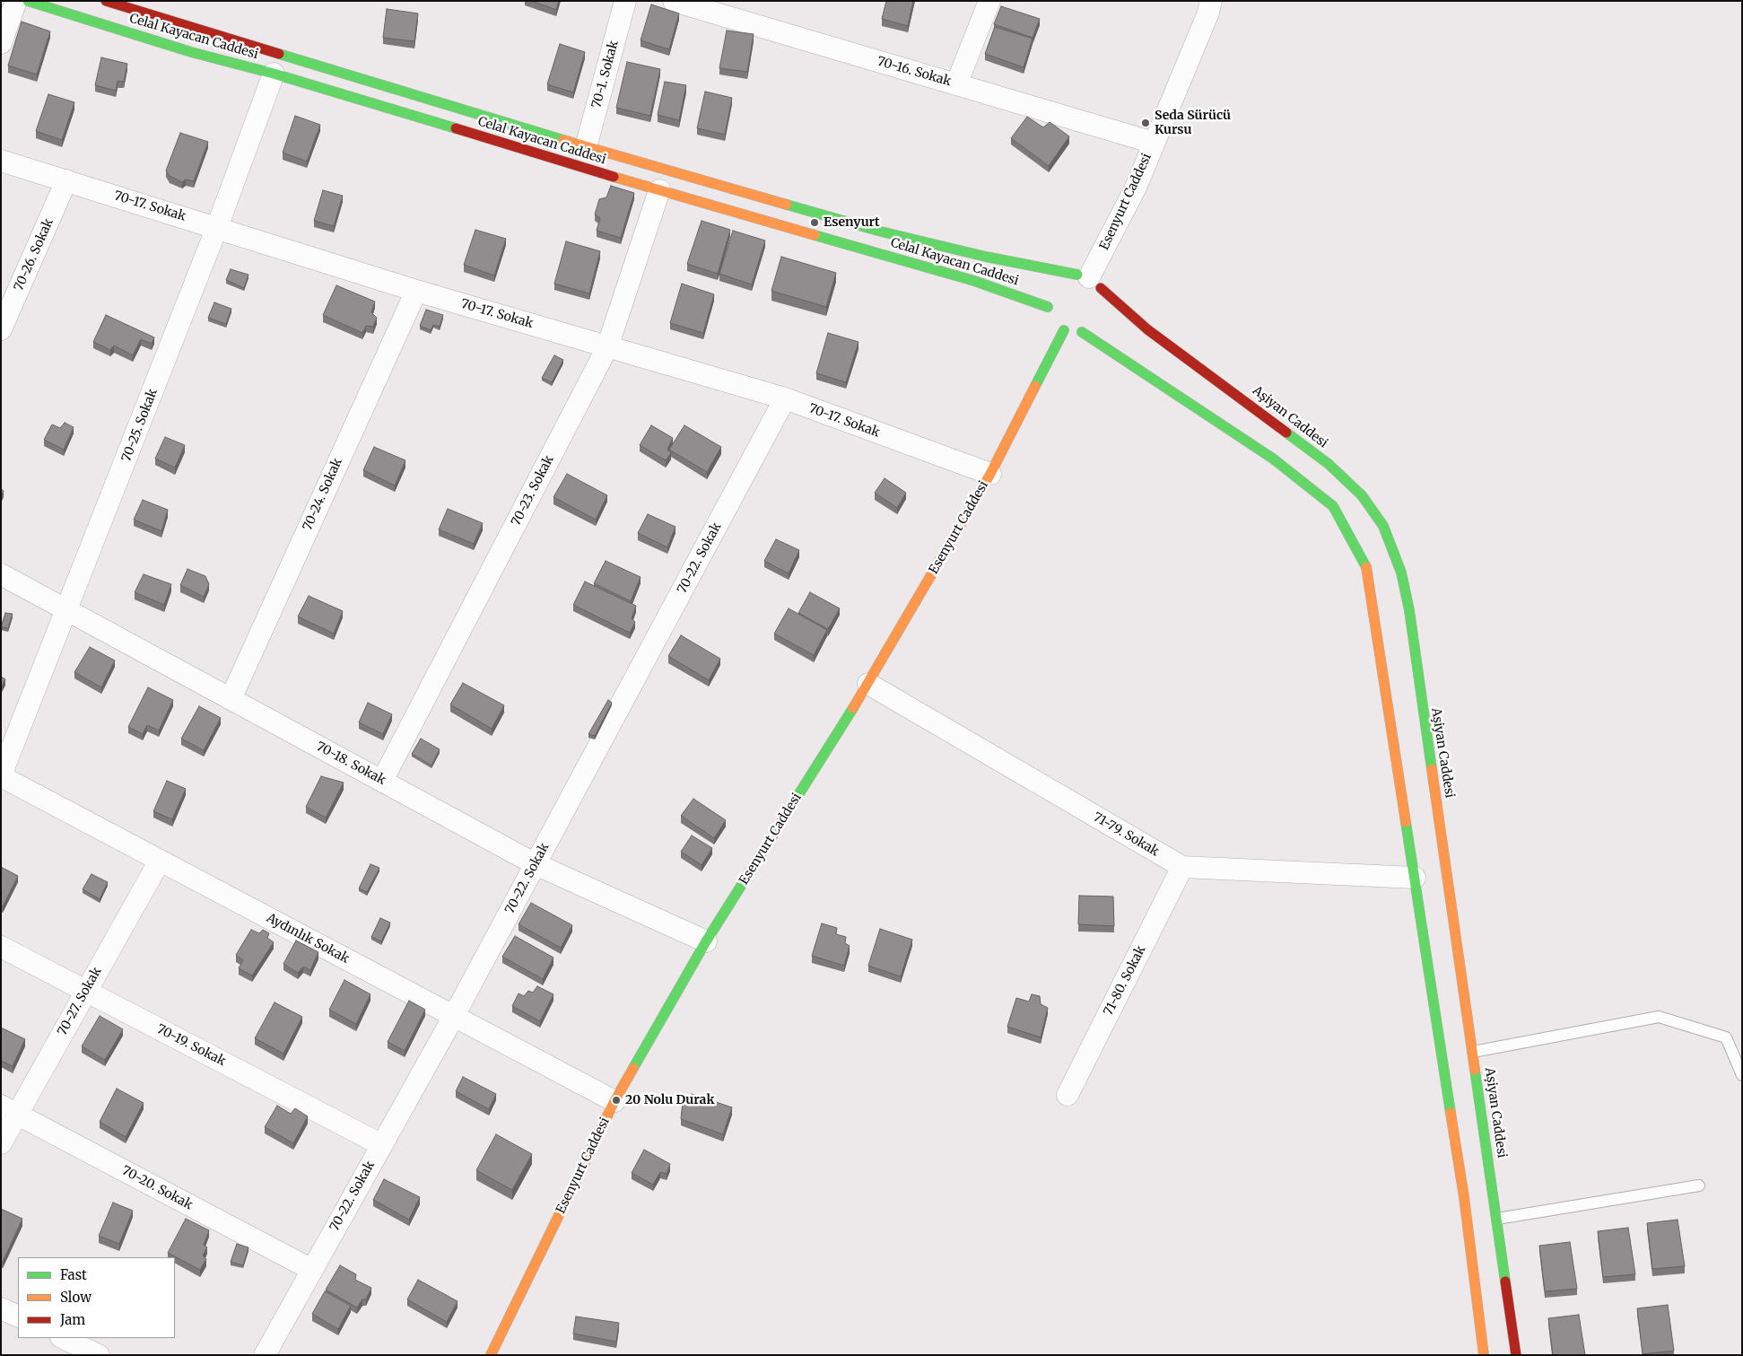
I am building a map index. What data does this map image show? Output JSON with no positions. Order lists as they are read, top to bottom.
{
  "streets": {
    "street": [
      "Celal Kayacan Caddesi",
      "70-16. Sokak",
      "70-1. Sokak",
      "Esenyurt Caddesi",
      "70-17. Sokak",
      "70-26. Sokak",
      "Aşiyan Caddesi",
      "70-25. Sokak",
      "70-23. Sokak",
      "70-24. Sokak",
      "70-22. Sokak",
      "70-18. Sokak",
      "71-79. Sokak",
      "Aydınlık Sokak",
      "71-80. Sokak",
      "70-27. Sokak",
      "70-19. Sokak",
      "70-20. Sokak"
    ]
  },
  "crossings": [
    ["Celal Kayacan Caddesi", "70-1. Sokak"],
    ["Celal Kayacan Caddesi", "Esenyurt Caddesi"],
    ["Celal Kayacan Caddesi", "Aşiyan Caddesi"],
    ["Celal Kayacan Caddesi", "70-25. Sokak"],
    ["Celal Kayacan Caddesi", "70-23. Sokak"],
    ["70-16. Sokak", "Esenyurt Caddesi"],
    ["Esenyurt Caddesi", "70-17. Sokak"],
    ["Esenyurt Caddesi", "Aşiyan Caddesi"],
    ["Esenyurt Caddesi", "70-18. Sokak"],
    ["Esenyurt Caddesi", "71-79. Sokak"],
    ["Esenyurt Caddesi", "Aydınlık Sokak"],
    ["70-17. Sokak", "70-26. Sokak"],
    ["70-17. Sokak", "70-25. Sokak"],
    ["70-17. Sokak", "70-23. Sokak"],
    ["70-17. Sokak", "70-24. Sokak"],
    ["70-17. Sokak", "70-22. Sokak"],
    ["70-25. Sokak", "70-18. Sokak"],
    ["70-25. Sokak", "Aydınlık Sokak"],
    ["70-23. Sokak", "70-18. Sokak"],
    ["70-24. Sokak", "70-18. Sokak"],
    ["70-22. Sokak", "70-18. Sokak"],
    ["70-22. Sokak", "Aydınlık Sokak"],
    ["70-22. Sokak", "70-19. Sokak"],
    ["70-22. Sokak", "70-20. Sokak"],
    ["71-79. Sokak", "71-80. Sokak"],
    ["Aydınlık Sokak", "70-27. Sokak"],
    ["70-27. Sokak", "70-19. Sokak"],
    ["70-27. Sokak", "70-20. Sokak"]
  ],
  "places": ["Seda Sürücü Kursu", "Esenyurt", "20 Nolu Durak"],
  "legend": ["Fast", "Slow", "Jam"]
}
